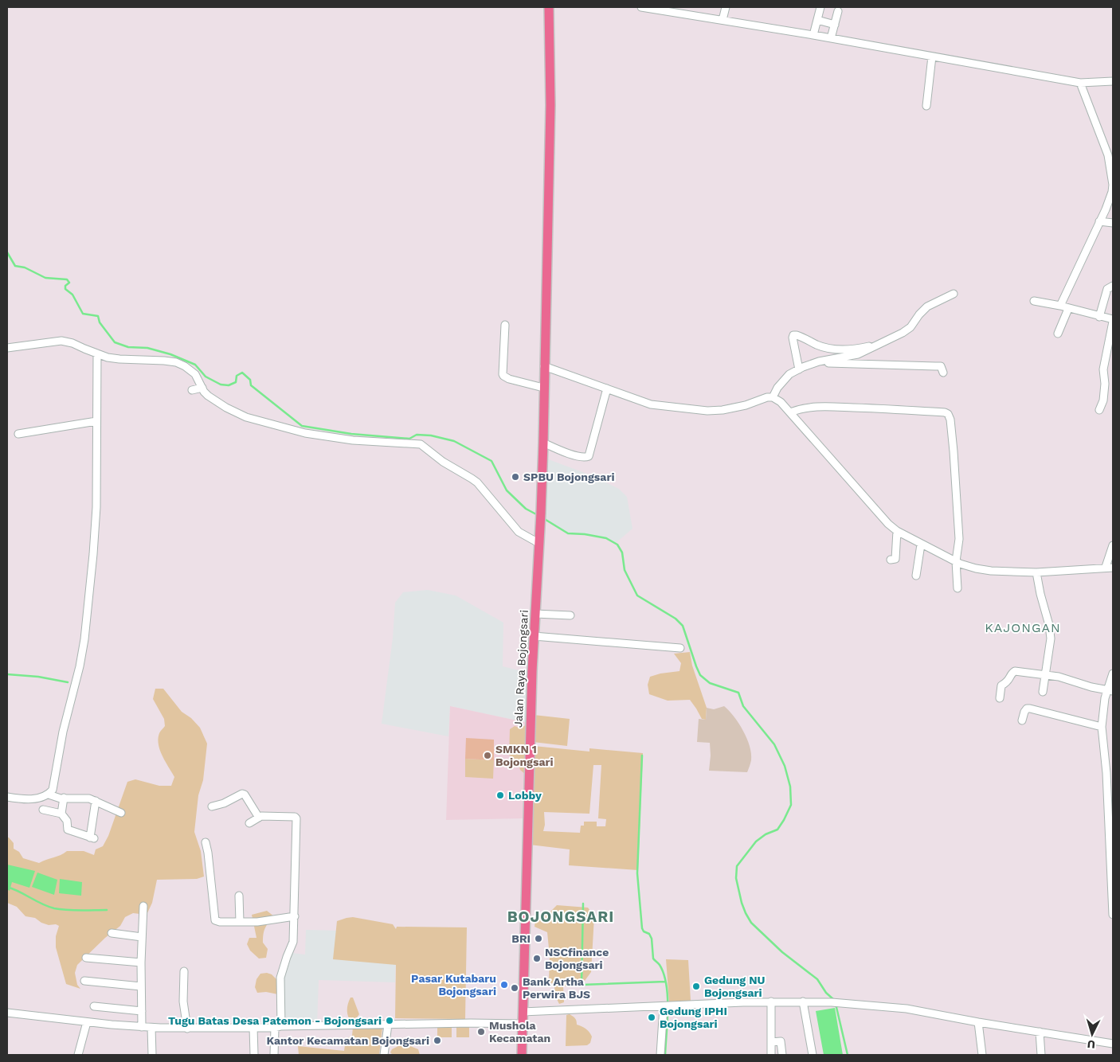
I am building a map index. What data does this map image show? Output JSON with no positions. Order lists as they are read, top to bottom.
{
  "streets": {
    "main road": ["Jalan Raya Bojongsari"]
  },
  "districts": ["KAJONGAN", "BOJONGSARI"],
  "places": [
    "SPBU Bojongsari",
    "SMKN 1 Bojongsari",
    "Lobby",
    "BRI",
    "NSCfinance Bojongsari",
    "Pasar Kutabaru Bojongsari",
    "Gedung NU Bojongsari",
    "Bank Artha Perwira BJS",
    "Gedung IPHI Bojongsari",
    "Tugu Batas Desa Patemon - Bojongsari",
    "Mushola Kecamatan",
    "Kantor Kecamatan Bojongsari"
  ],
  "north": "bottom"
}
